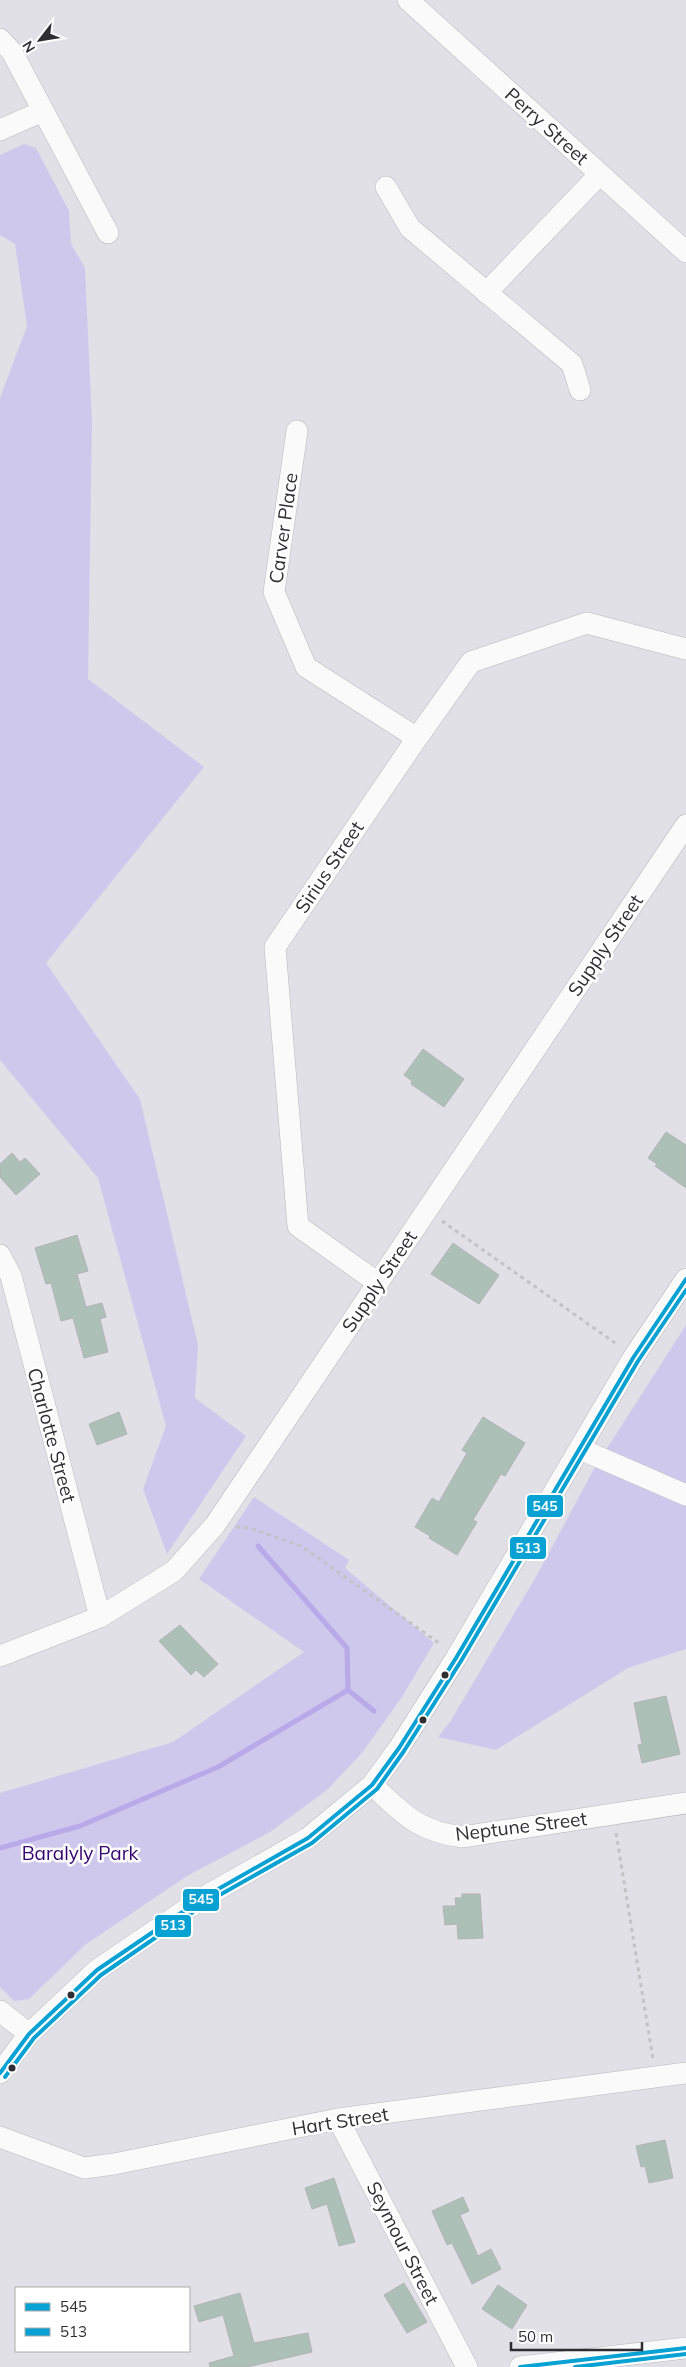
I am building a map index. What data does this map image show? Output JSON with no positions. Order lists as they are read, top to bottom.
{
  "streets": {
    "street": [
      "Perry Street",
      "Carver Place",
      "Sirius Street",
      "Supply Street",
      "Charlotte Street",
      "Neptune Street",
      "Hart Street",
      "Seymour Street"
    ]
  },
  "crossings": [
    ["Carver Place", "Sirius Street"],
    ["Sirius Street", "Supply Street"],
    ["Supply Street", "Charlotte Street"],
    ["Hart Street", "Seymour Street"]
  ],
  "parks": ["Baralyly Park"],
  "lines": ["transit line 545", "transit line 513"],
  "legend": ["545", "513"],
  "scale_bar": "50 m",
  "north": "bottom left"
}
